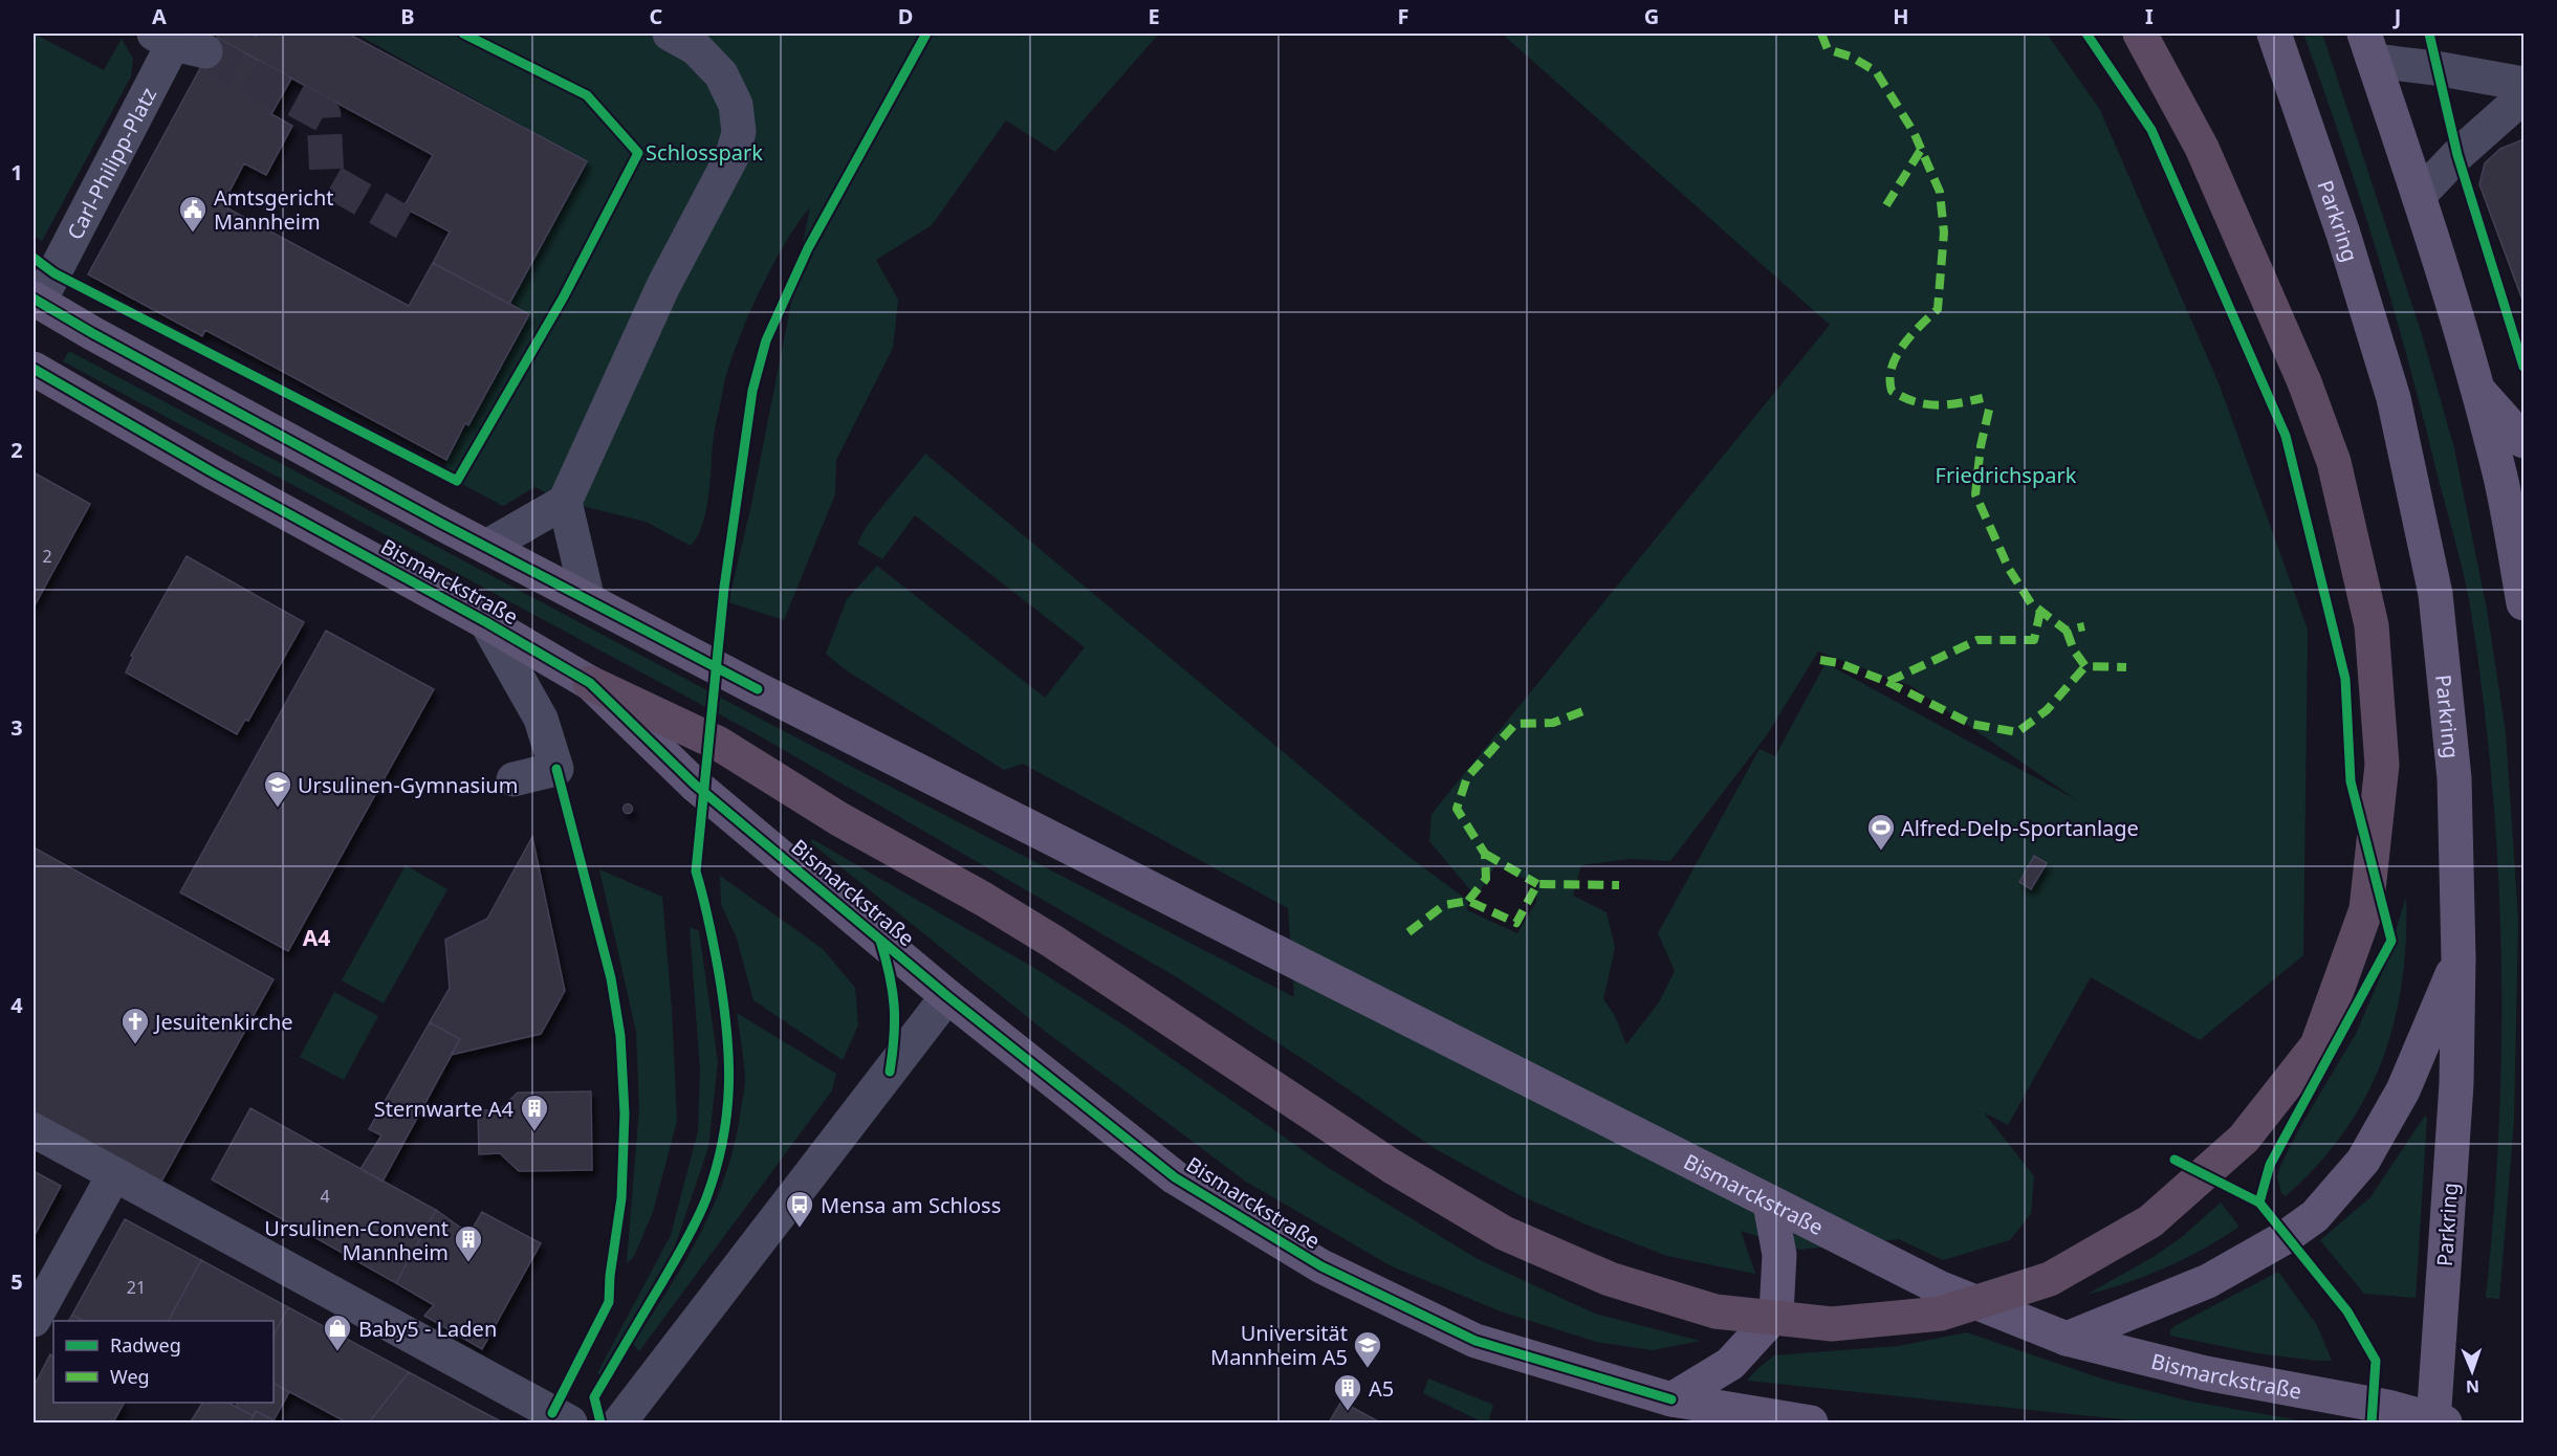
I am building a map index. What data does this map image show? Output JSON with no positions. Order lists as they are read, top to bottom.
{
  "streets": {
    "main road": ["Parkring", "Bismarckstraße"],
    "street": ["Carl-Philipp-Platz"]
  },
  "crossings": [
    ["Carl-Philipp-Platz", "Bismarckstraße"],
    ["Parkring", "Bismarckstraße"]
  ],
  "districts": ["A4"],
  "parks": ["Schlosspark", "Friedrichspark"],
  "places": {
    "public building": ["Amtsgericht Mannheim"],
    "school or university": ["Ursulinen-Gymnasium", "Universität Mannheim A5"],
    "sports": ["Alfred-Delp-Sportanlage"],
    "church": ["Jesuitenkirche"],
    "building": ["Sternwarte A4", "Ursulinen-Convent Mannheim", "A5"],
    "bus stop": ["Mensa am Schloss"],
    "shop": ["Baby5 - Laden"]
  },
  "house_numbers": ["2", "4", "21"],
  "legend": ["Radweg", "Weg"],
  "north": "bottom",
  "grid": {
    "columns": [
      "A",
      "B",
      "C",
      "D",
      "E",
      "F",
      "G",
      "H",
      "I",
      "J"
    ],
    "rows": [
      "1",
      "2",
      "3",
      "4",
      "5"
    ]
  }
}
